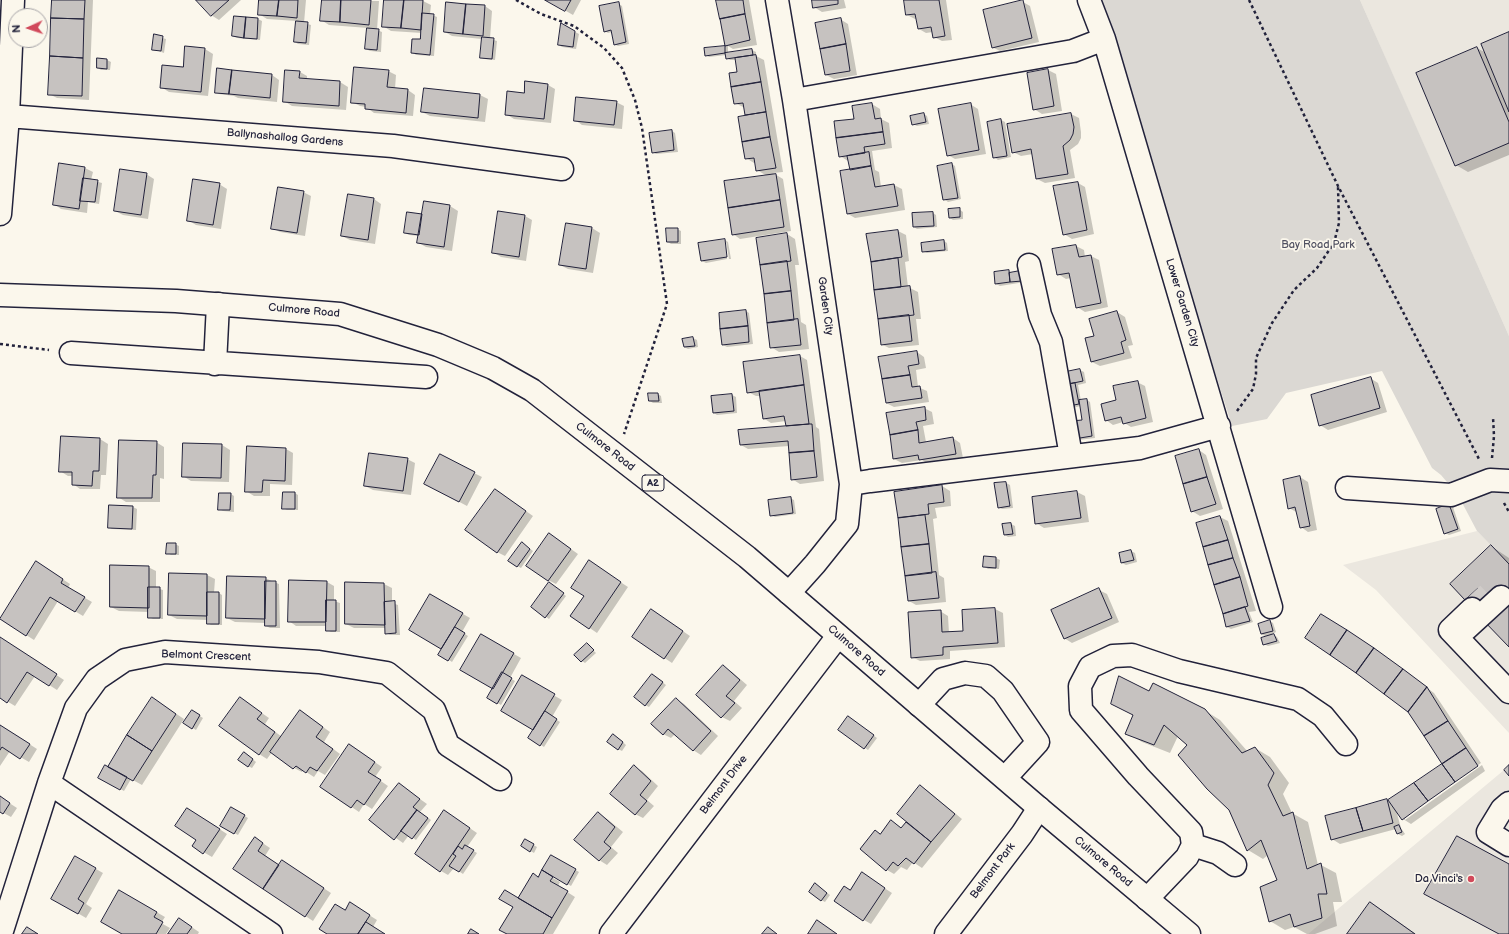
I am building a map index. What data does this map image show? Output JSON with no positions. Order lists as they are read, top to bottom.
{
  "streets": {
    "main road": [
      "Ballynashallog Gardens",
      "Lower Garden City",
      "Garden City",
      "Culmore Road",
      "A2",
      "Belmont Crescent",
      "Belmont Drive",
      "Belmont Park"
    ]
  },
  "crossings": [
    ["Garden City", "Culmore Road"],
    ["Culmore Road", "Belmont Drive"],
    ["Culmore Road", "Belmont Park"]
  ],
  "parks": ["Bay Road Park"],
  "places": ["Da Vinci's"],
  "north": "left"
}
